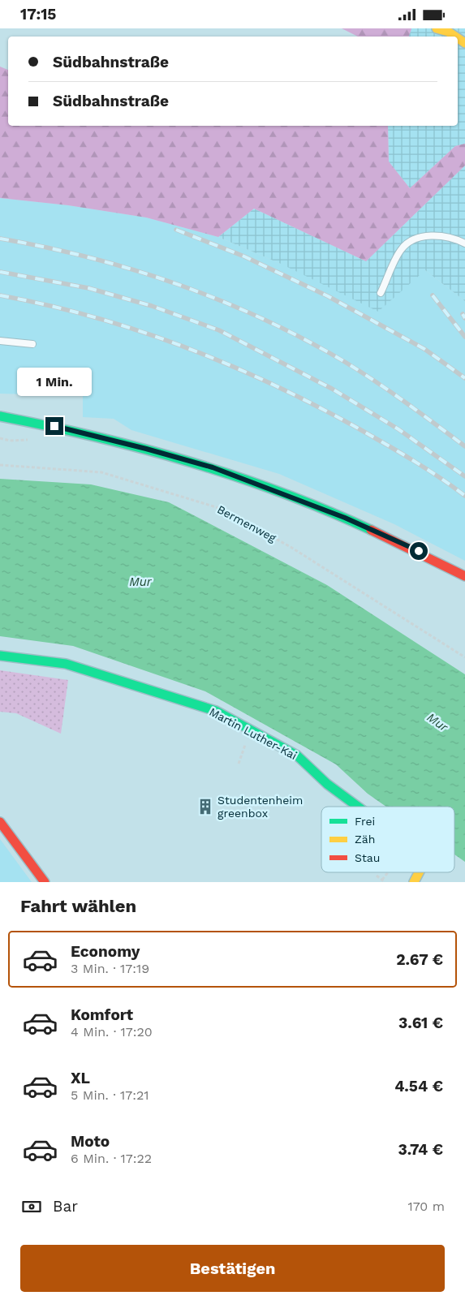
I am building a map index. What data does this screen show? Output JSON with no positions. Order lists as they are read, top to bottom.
{
  "streets": {
    "street": ["Martin Luther-Kai"],
    "path": ["Bermenweg"]
  },
  "water": ["Mur"],
  "places": {
    "building": ["Studentenheim greenbox"]
  },
  "legend": ["Frei", "Zäh", "Stau"],
  "page": {
    "status": "17:15",
    "banner": ["Südbahnstraße", "Südbahnstraße"],
    "bubble": "1 Min.",
    "heading": "Fahrt wählen",
    "list": [
      {
        "name": "Economy",
        "note": "3 Min. · 17:19",
        "value": "2.67 €"
      },
      {
        "name": "Komfort",
        "note": "4 Min. · 17:20",
        "value": "3.61 €"
      },
      {
        "name": "XL",
        "note": "5 Min. · 17:21",
        "value": "4.54 €"
      },
      {
        "name": "Moto",
        "note": "6 Min. · 17:22",
        "value": "3.74 €"
      }
    ],
    "pay": ["Bar", "170 m"],
    "buttons": "Bestätigen"
  }
}
